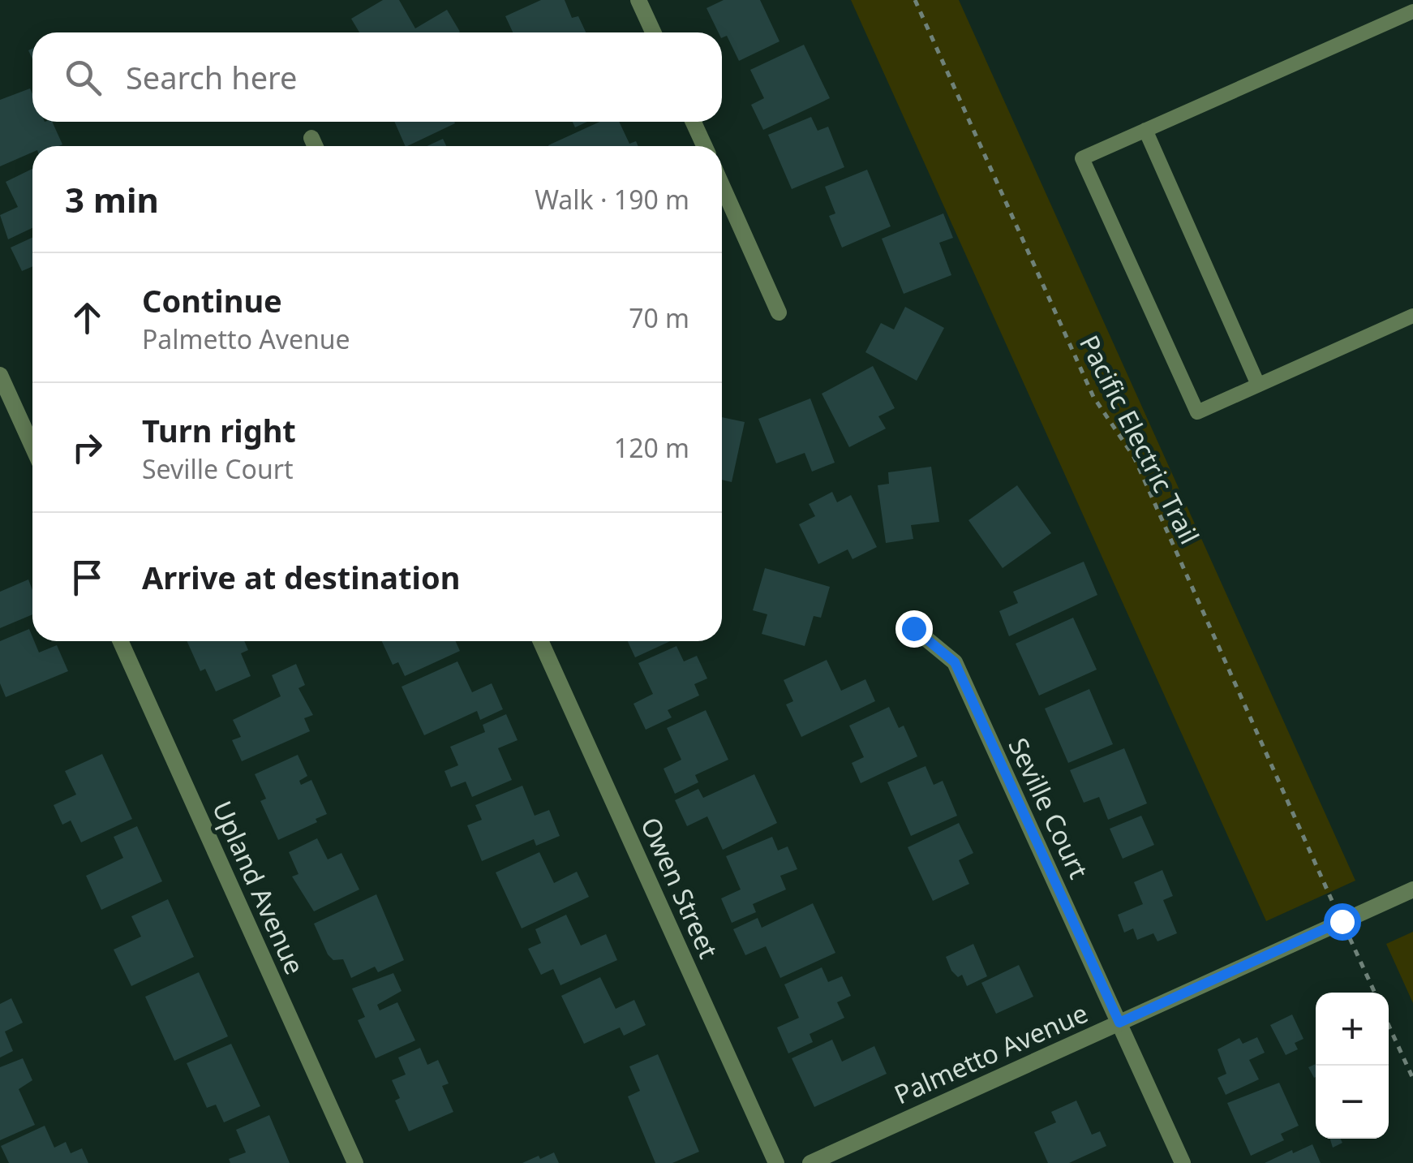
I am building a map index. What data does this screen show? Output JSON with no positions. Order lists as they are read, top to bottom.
{
  "streets": {
    "street": [
      "Seville Court",
      "Upland Avenue",
      "Owen Street",
      "Palmetto Avenue"
    ],
    "path": ["Pacific Electric Trail"]
  },
  "crossings": [
    ["Seville Court", "Palmetto Avenue"]
  ],
  "page": {
    "search": "Search here",
    "heading": ["3 min", "Walk · 190 m"],
    "list": [
      ["Continue", "Palmetto Avenue", "70 m"],
      ["Turn right", "Seville Court", "120 m"],
      "Arrive at destination"
    ],
    "map_buttons": ["+", "−"]
  }
}
